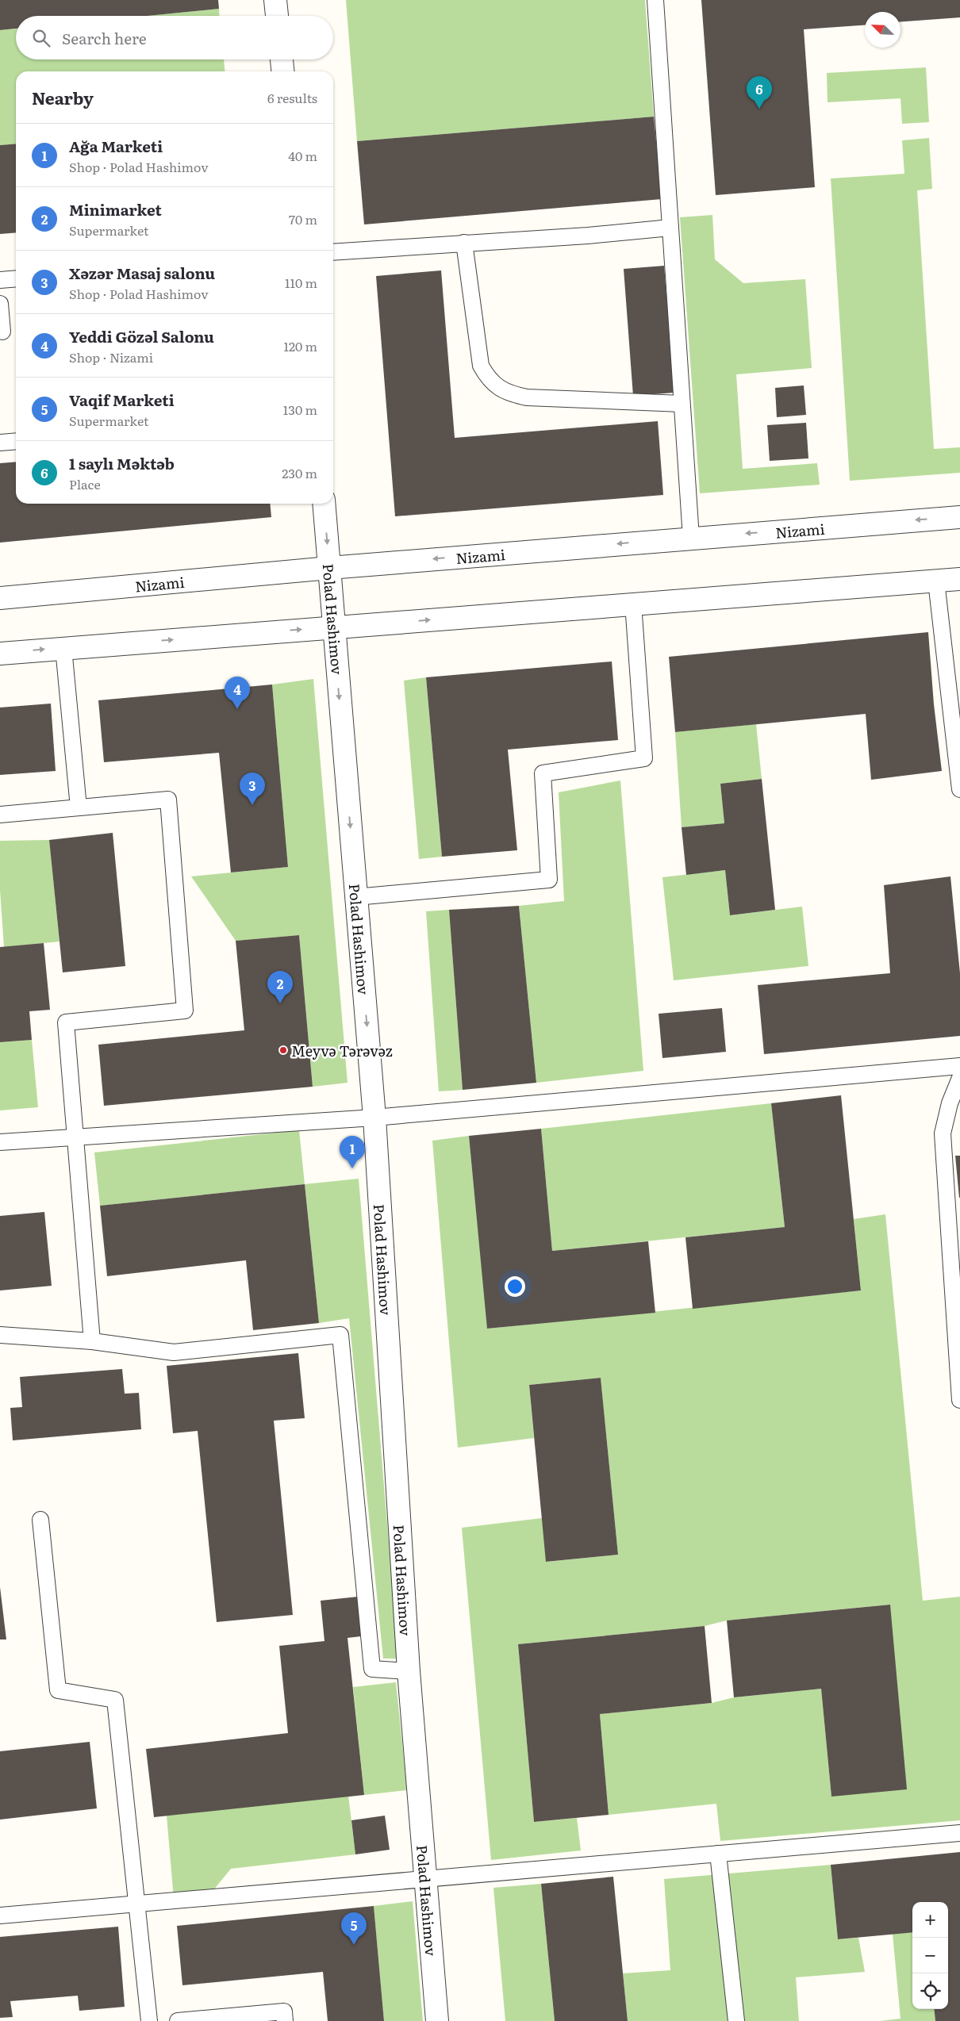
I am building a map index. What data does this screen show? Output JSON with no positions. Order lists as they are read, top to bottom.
{
  "streets": {
    "street": ["Nizami", "Polad Hashimov"]
  },
  "crossings": [
    ["Nizami", "Polad Hashimov"]
  ],
  "one_way": ["Polad Hashimov"],
  "places": ["Meyvə Tərəvəz"],
  "north": "top left",
  "page": {
    "search": "Search here",
    "heading": ["Nearby", "6 results"],
    "pins": [
      "6",
      "4",
      "3",
      "2",
      "1",
      "5"
    ],
    "list": [
      {
        "mark": "1",
        "name": "Ağa Marketi",
        "note": "Shop · Polad Hashimov",
        "value": "40 m"
      },
      {
        "mark": "2",
        "name": "Minimarket",
        "note": "Supermarket",
        "value": "70 m"
      },
      {
        "mark": "3",
        "name": "Xəzər Masaj salonu",
        "note": "Shop · Polad Hashimov",
        "value": "110 m"
      },
      {
        "mark": "4",
        "name": "Yeddi Gözəl Salonu",
        "note": "Shop · Nizami",
        "value": "120 m"
      },
      {
        "mark": "5",
        "name": "Vaqif Marketi",
        "note": "Supermarket",
        "value": "130 m"
      },
      {
        "mark": "6",
        "name": "1 saylı Məktəb",
        "note": "Place",
        "value": "230 m"
      }
    ],
    "map_buttons": ["+", "−"]
  }
}
